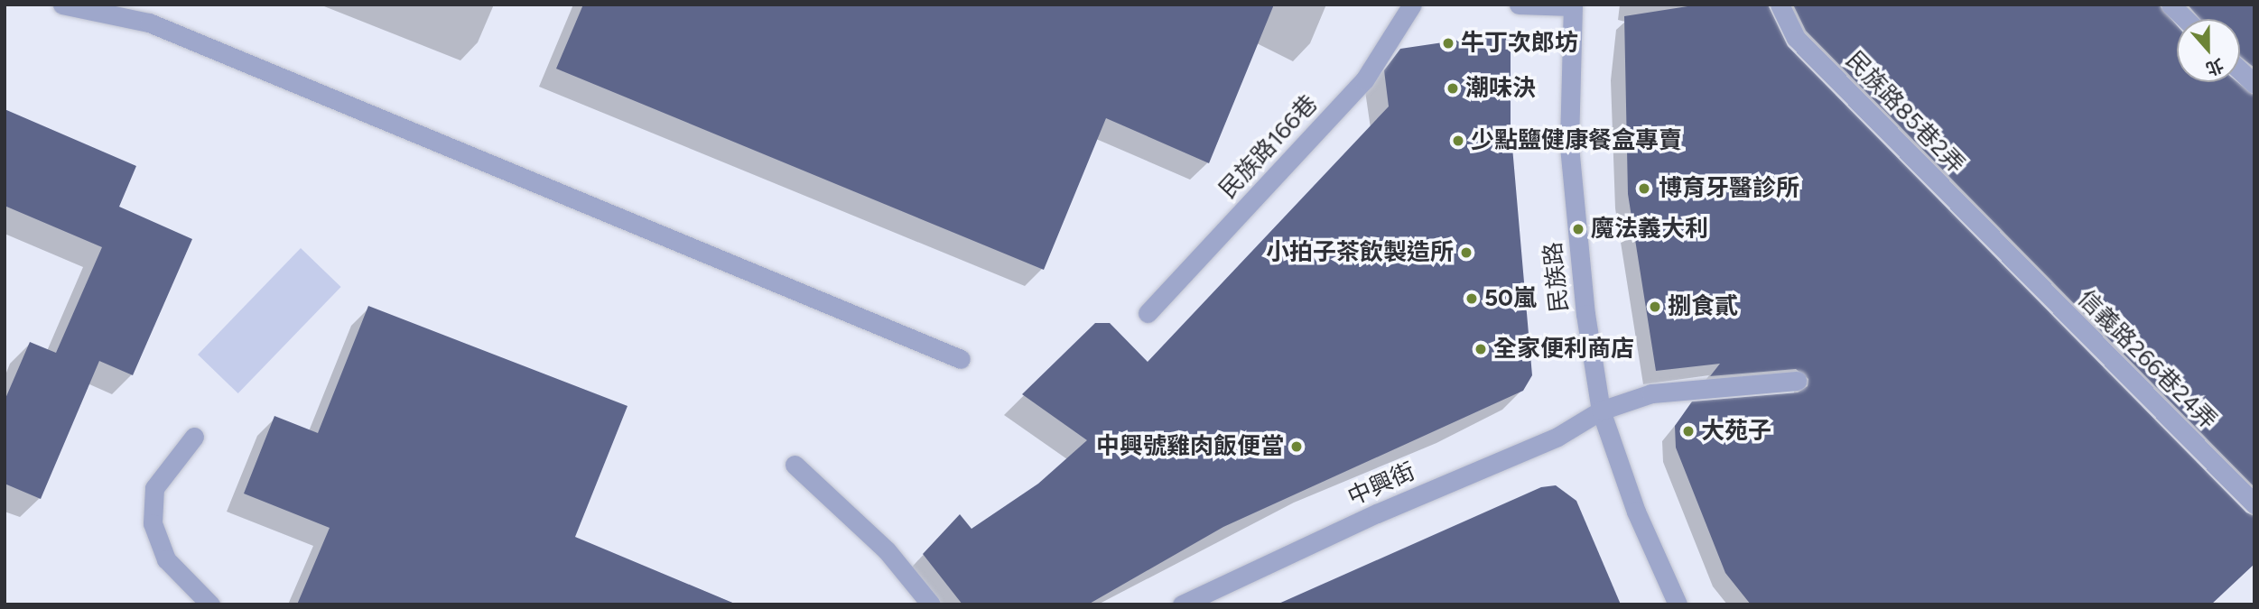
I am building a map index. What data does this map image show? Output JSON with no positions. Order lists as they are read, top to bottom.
{
  "streets": {
    "street": [
      "民族路85巷2弄",
      "民族路166巷",
      "民族路",
      "信義路266巷24弄",
      "中興街"
    ]
  },
  "crossings": [
    ["民族路85巷2弄", "信義路266巷24弄"],
    ["民族路", "中興街"]
  ],
  "places": [
    "牛丁次郎坊",
    "潮味決",
    "少點鹽健康餐盒專賣",
    "博育牙醫診所",
    "魔法義大利",
    "小拍子茶飲製造所",
    "50嵐",
    "捌食貳",
    "全家便利商店",
    "大苑子",
    "中興號雞肉飯便當"
  ],
  "north": "bottom"
}
